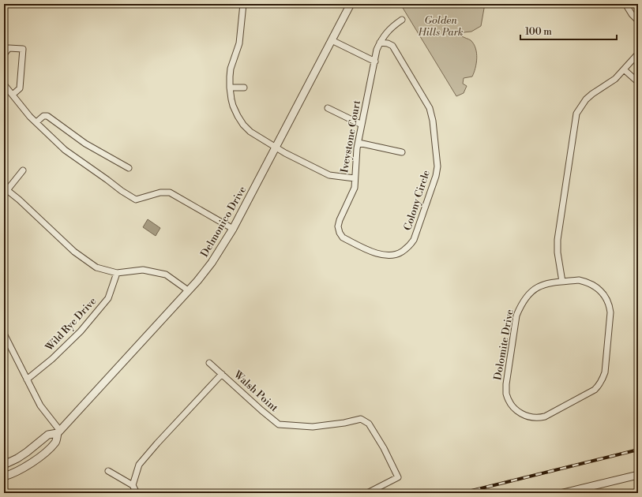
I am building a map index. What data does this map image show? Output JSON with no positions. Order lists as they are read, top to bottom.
{
  "streets": {
    "street": [
      "Iveystone Court",
      "Colony Circle",
      "Delmonico Drive",
      "Wild Rye Drive",
      "Dolomite Drive",
      "Walsh Point"
    ]
  },
  "crossings": [
    ["Iveystone Court", "Colony Circle"],
    ["Iveystone Court", "Delmonico Drive"]
  ],
  "parks": ["Golden Hills Park"],
  "scale_bar": "100 m"
}
